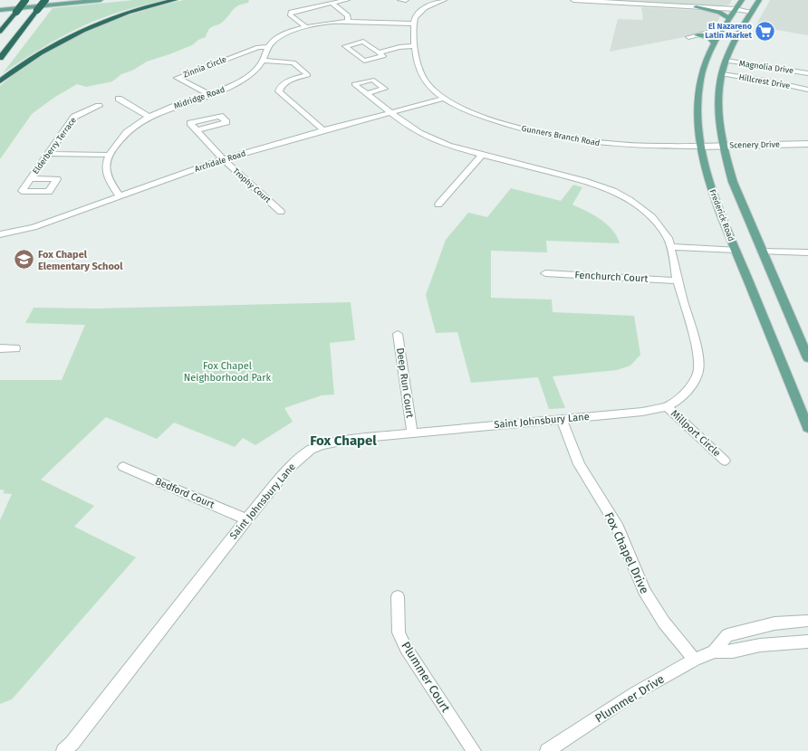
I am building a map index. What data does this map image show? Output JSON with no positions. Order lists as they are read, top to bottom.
{
  "streets": {
    "main road": ["Frederick Road"],
    "street": [
      "Zinnia Circle",
      "Magnolia Drive",
      "Hillcrest Drive",
      "Midridge Road",
      "Gunners Branch Road",
      "Scenery Drive",
      "Elderberry Terrace",
      "Archdale Road",
      "Trophy Court",
      "Fenchurch Court",
      "Deep Run Court",
      "Saint Johnsbury Lane",
      "Millport Circle",
      "Bedford Court",
      "Fox Chapel Drive",
      "Plummer Court",
      "Plummer Drive"
    ]
  },
  "crossings": [
    ["Zinnia Circle", "Midridge Road"],
    ["Midridge Road", "Gunners Branch Road"],
    ["Midridge Road", "Archdale Road"],
    ["Gunners Branch Road", "Scenery Drive"],
    ["Gunners Branch Road", "Archdale Road"],
    ["Gunners Branch Road", "Frederick Road"],
    ["Scenery Drive", "Frederick Road"],
    ["Archdale Road", "Trophy Court"],
    ["Archdale Road", "Saint Johnsbury Lane"],
    ["Fenchurch Court", "Saint Johnsbury Lane"],
    ["Deep Run Court", "Saint Johnsbury Lane"],
    ["Saint Johnsbury Lane", "Millport Circle"],
    ["Saint Johnsbury Lane", "Bedford Court"],
    ["Saint Johnsbury Lane", "Fox Chapel Drive"],
    ["Fox Chapel Drive", "Plummer Drive"]
  ],
  "districts": ["Fox Chapel"],
  "parks": ["Fox Chapel Neighborhood Park"],
  "places": {
    "supermarket": ["El Nazareno Latin Market"],
    "school or university": ["Fox Chapel Elementary School"]
  }
}
